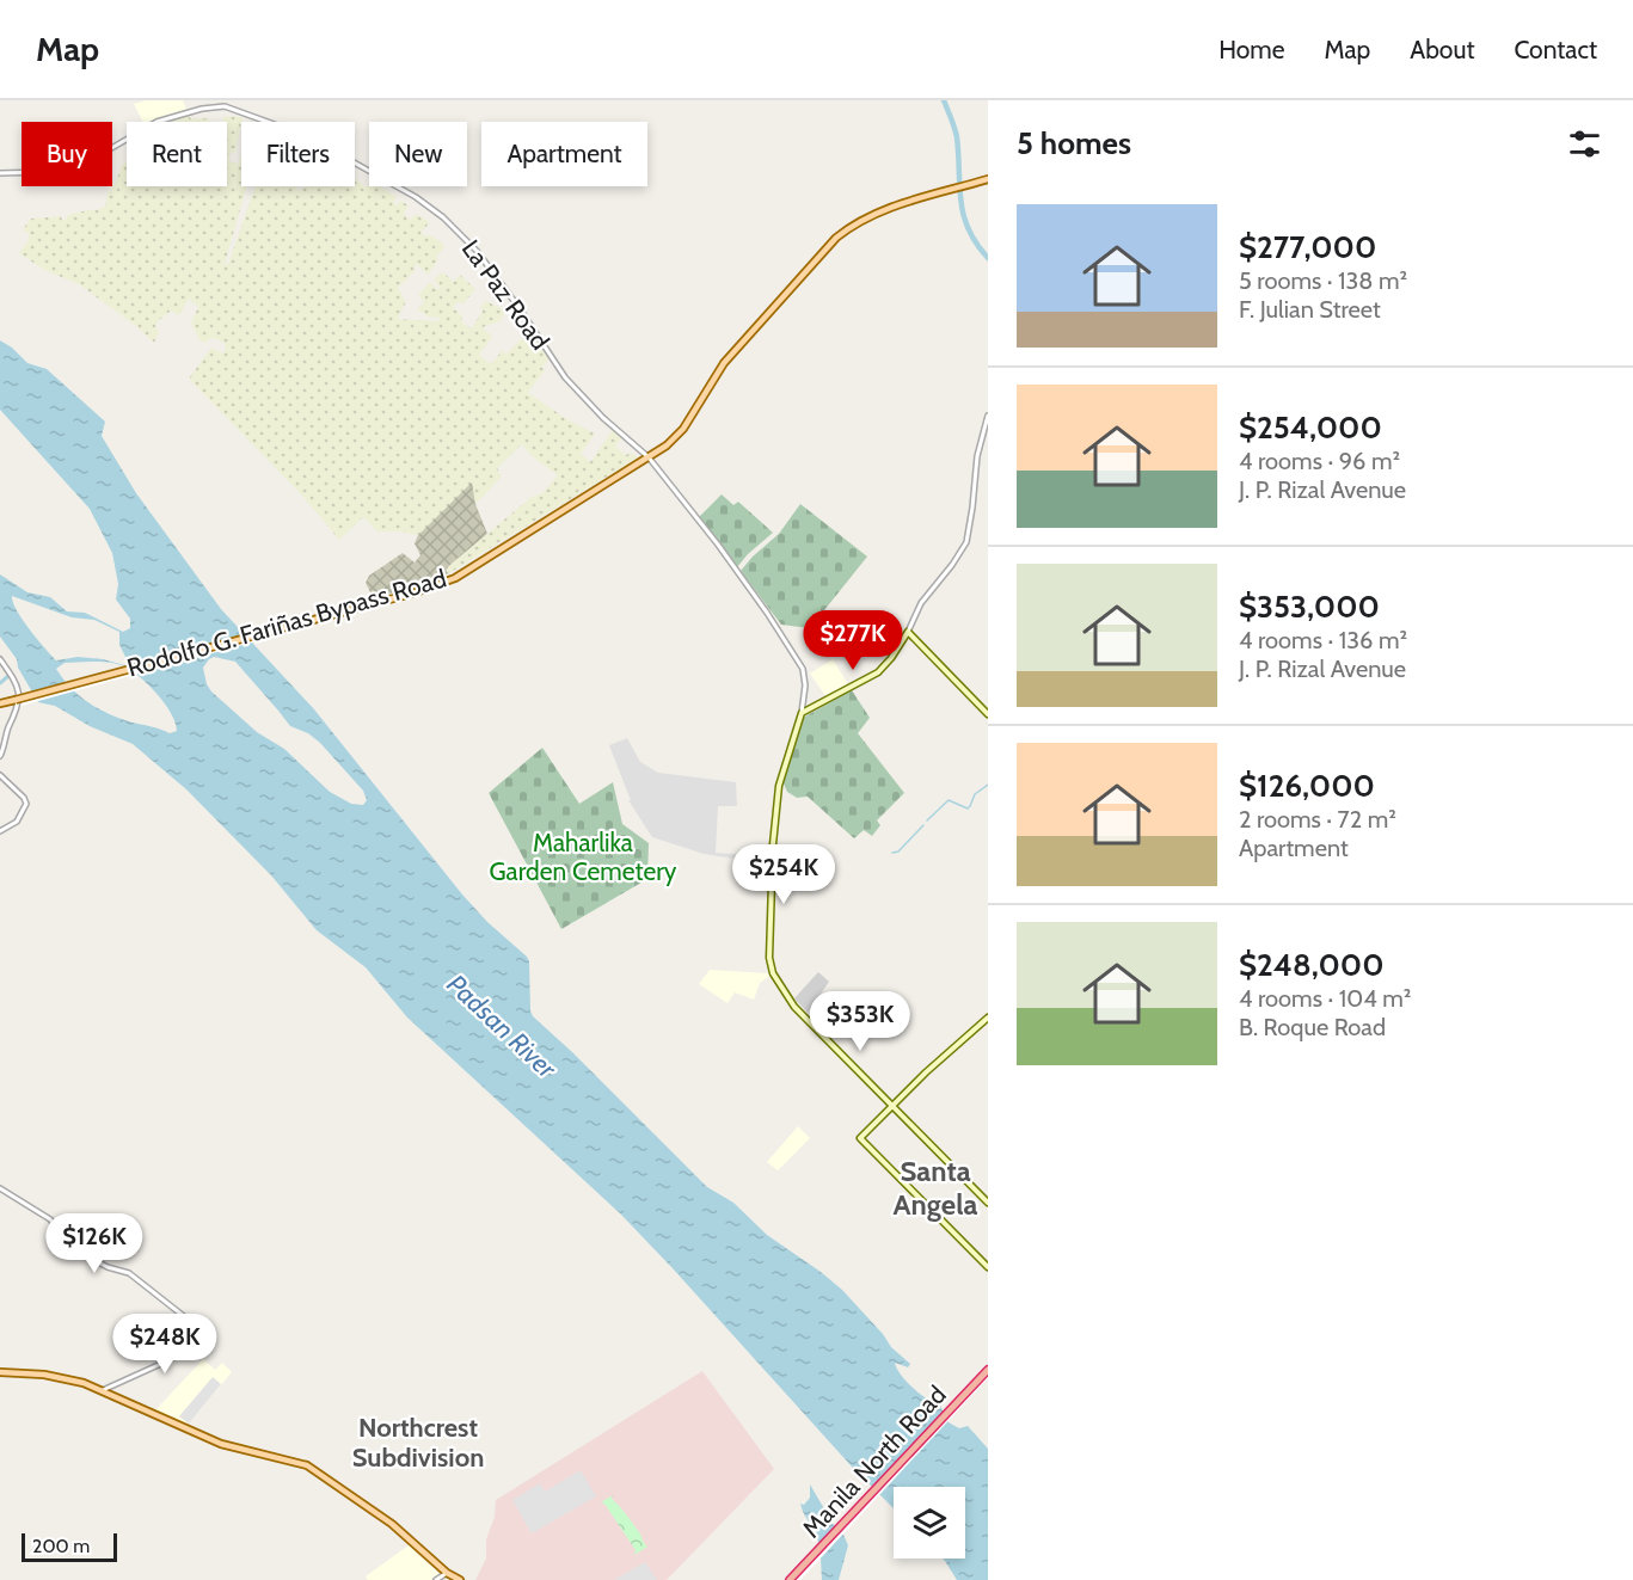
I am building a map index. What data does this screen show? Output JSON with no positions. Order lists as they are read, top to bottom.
{
  "streets": {
    "highway": ["Manila North Road"],
    "main road": ["Rodolfo G. Fariñas Bypass Road"],
    "street": ["La Paz Road"]
  },
  "crossings": [
    ["La Paz Road", "Rodolfo G. Fariñas Bypass Road"]
  ],
  "districts": ["Santa Angela", "Northcrest Subdivision"],
  "water": ["Padsan River"],
  "parks": ["Maharlika Garden Cemetery"],
  "scale_bar": "200 m",
  "page": {
    "header": "Map",
    "nav": [
      "Home",
      "Map",
      "About",
      "Contact"
    ],
    "heading": "5 homes",
    "chip": [
      "Buy",
      "Rent",
      "Filters",
      "New",
      "Apartment"
    ],
    "list": [
      {
        "name": "$277,000",
        "note": "5 rooms · 138 m² · F. Julian Street"
      },
      {
        "name": "$254,000",
        "note": "4 rooms · 96 m² · J. P. Rizal Avenue"
      },
      {
        "name": "$353,000",
        "note": "4 rooms · 136 m² · J. P. Rizal Avenue"
      },
      {
        "name": "$126,000",
        "note": "2 rooms · 72 m² · Apartment"
      },
      {
        "name": "$248,000",
        "note": "4 rooms · 104 m² · B. Roque Road"
      }
    ],
    "price": [
      "$277K",
      "$254K",
      "$353K",
      "$126K",
      "$248K"
    ],
    "scale": "200 m"
  }
}
